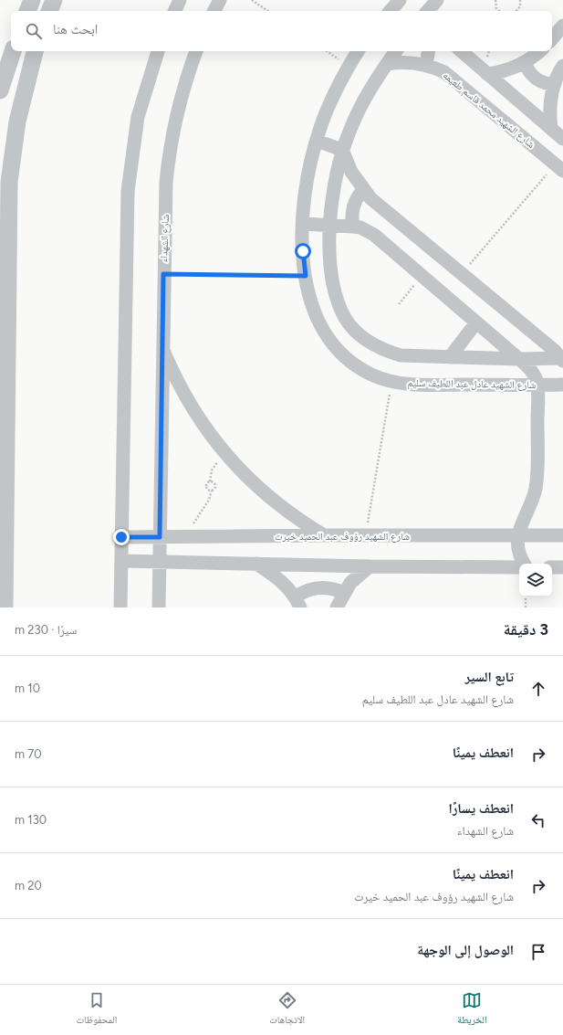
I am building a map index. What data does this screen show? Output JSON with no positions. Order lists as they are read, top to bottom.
{
  "streets": {
    "street": [
      "شارع الشهيد محمد قاسم طعيمه",
      "شارع الشهداء",
      "شارع الشهيد عادل عبد اللطيف سليم",
      "شارع الشهيد رؤوف عبد الحميد خيرت"
    ]
  },
  "crossings": [
    ["شارع الشهداء", "شارع الشهيد رؤوف عبد الحميد خيرت"]
  ],
  "page": {
    "search": "ابحث هنا",
    "heading": ["3 دقيقة", "سيرًا · 230 m"],
    "list": [
      ["تابع السير", "شارع الشهيد عادل عبد اللطيف سليم", "10 m"],
      ["انعطف يمينًا", "70 m"],
      ["انعطف يسارًا", "شارع الشهداء", "130 m"],
      ["انعطف يمينًا", "شارع الشهيد رؤوف عبد الحميد خيرت", "20 m"],
      "الوصول إلى الوجهة"
    ],
    "nav": ["الخريطة", "الاتجاهات", "المحفوظات"]
  }
}
